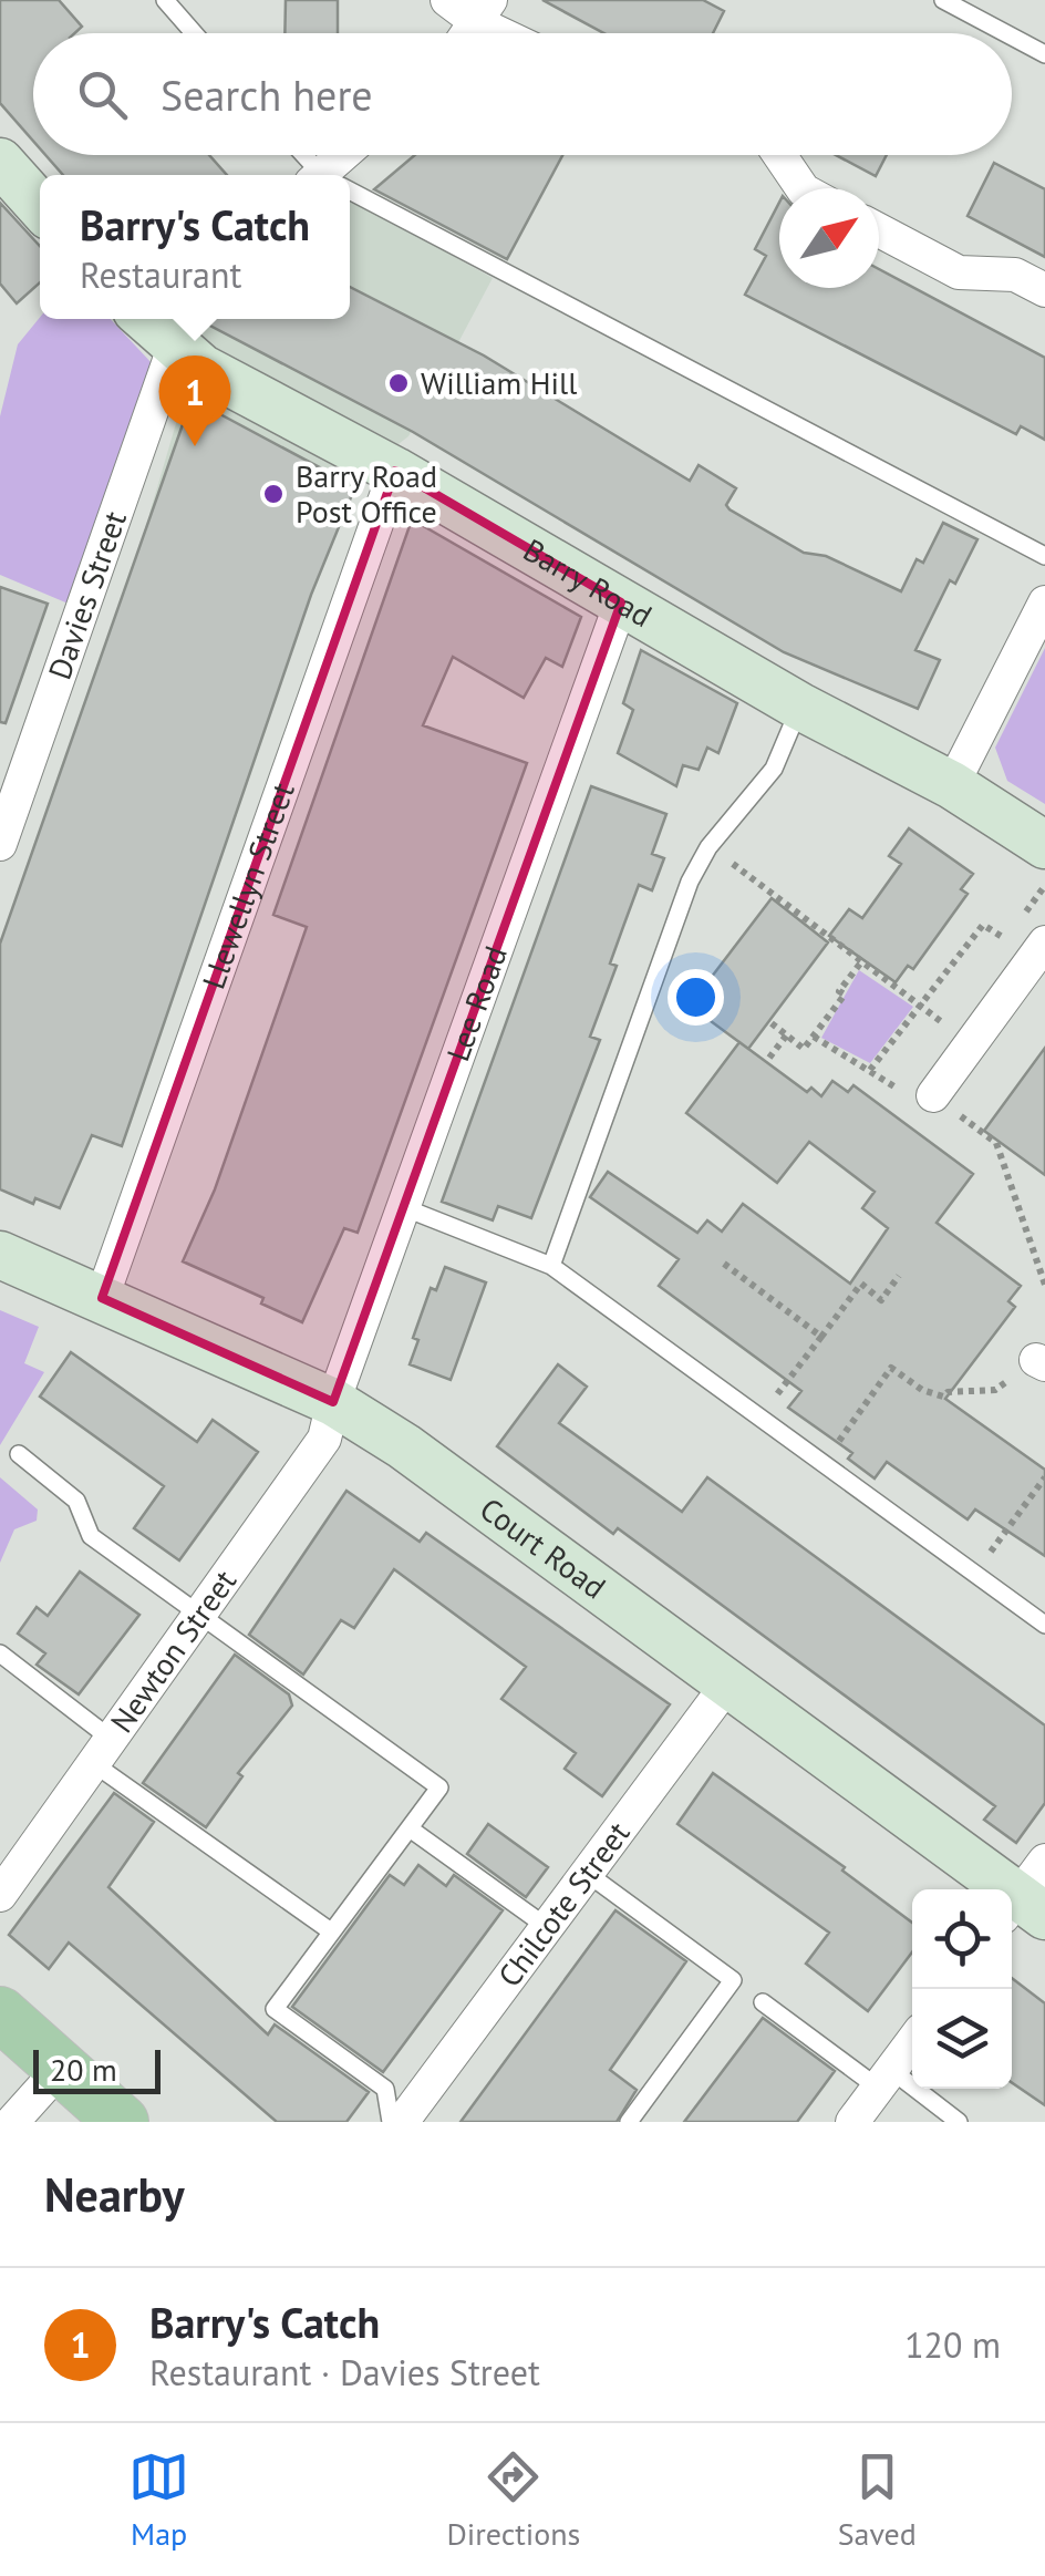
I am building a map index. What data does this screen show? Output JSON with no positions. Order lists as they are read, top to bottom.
{
  "streets": {
    "street": [
      "Barry Road",
      "Davies Street",
      "Llewellyn Street",
      "Lee Road",
      "Court Road",
      "Newton Street",
      "Chilcote Street"
    ]
  },
  "crossings": [
    ["Barry Road", "Davies Street"],
    ["Barry Road", "Llewellyn Street"],
    ["Barry Road", "Lee Road"],
    ["Llewellyn Street", "Court Road"],
    ["Lee Road", "Court Road"],
    ["Lee Road", "Newton Street"],
    ["Court Road", "Newton Street"],
    ["Court Road", "Chilcote Street"]
  ],
  "places": ["William Hill", "Barry Road Post Office"],
  "scale_bar": "20 m",
  "north": "top right",
  "page": {
    "search": "Search here",
    "popup": ["Barry's Catch", "Restaurant"],
    "pins": "1",
    "scale": "20 m",
    "heading": "Nearby",
    "list": [
      {
        "mark": "1",
        "name": "Barry's Catch",
        "note": "Restaurant · Davies Street",
        "value": "120 m"
      }
    ],
    "nav": ["Map", "Directions", "Saved"]
  }
}
